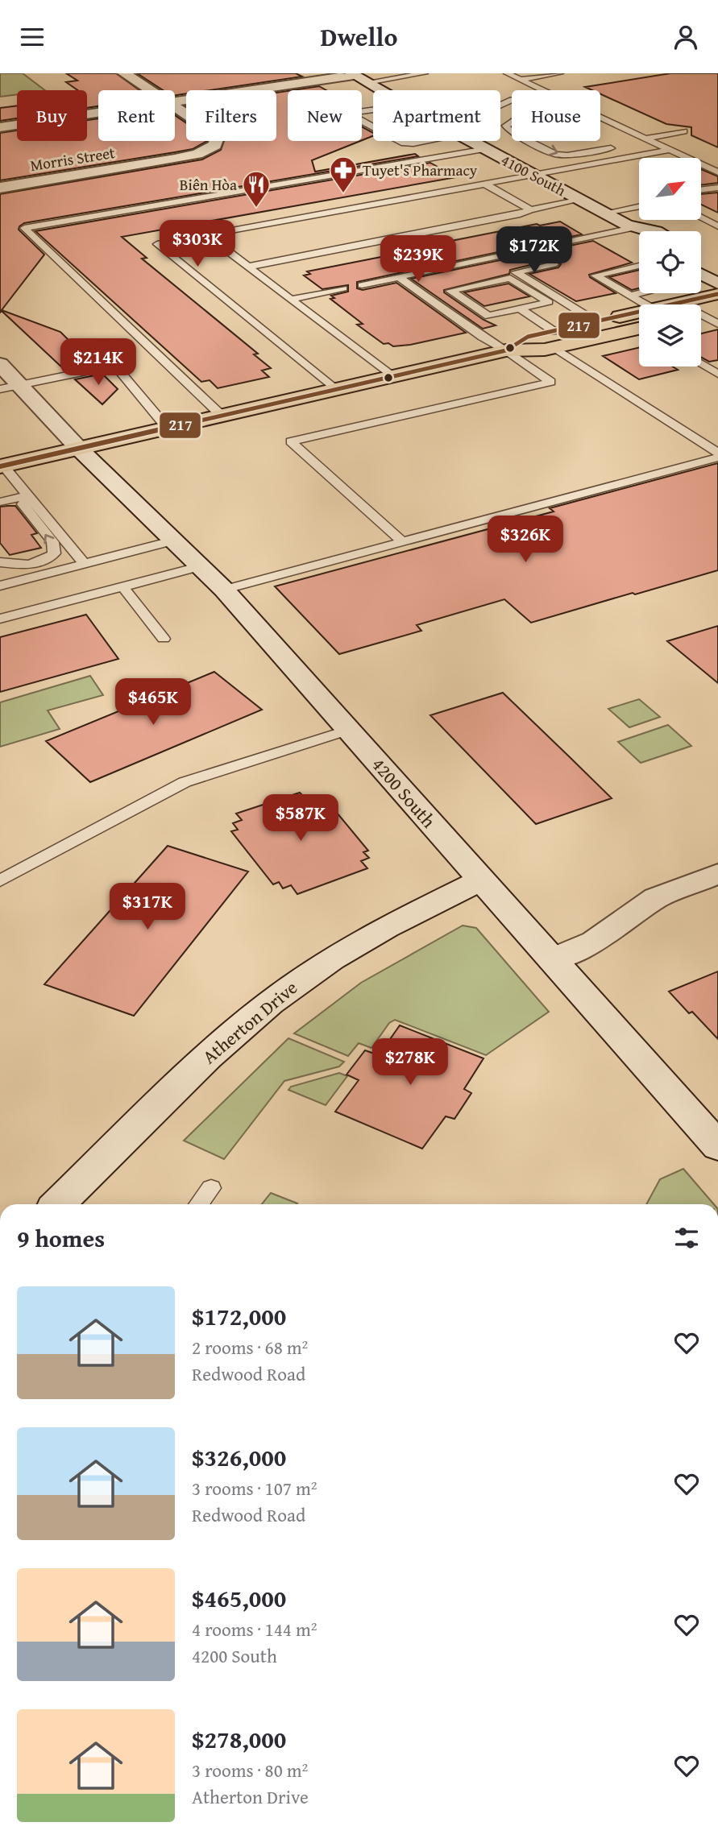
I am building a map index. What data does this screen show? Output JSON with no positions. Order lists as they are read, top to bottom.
{
  "streets": {
    "street": [
      "Morris Street",
      "4100 South",
      "4200 South",
      "Atherton Drive"
    ]
  },
  "crossings": [
    ["4200 South", "Atherton Drive"]
  ],
  "places": {
    "pharmacy": ["Tuyet's Pharmacy"],
    "restaurant": ["Biên Hòa"]
  },
  "lines": ["transit line 217"],
  "north": "top right",
  "page": {
    "header": "Dwello",
    "chip": [
      "Buy",
      "Rent",
      "Filters",
      "New",
      "Apartment",
      "House"
    ],
    "price": [
      "$303K",
      "$172K",
      "$239K",
      "$214K",
      "$326K",
      "$465K",
      "$587K",
      "$317K",
      "$278K"
    ],
    "heading": "9 homes",
    "list": [
      {
        "name": "$172,000",
        "note": "2 rooms · 68 m² · Redwood Road"
      },
      {
        "name": "$326,000",
        "note": "3 rooms · 107 m² · Redwood Road"
      },
      {
        "name": "$465,000",
        "note": "4 rooms · 144 m² · 4200 South"
      },
      {
        "name": "$278,000",
        "note": "3 rooms · 80 m² · Atherton Drive"
      }
    ]
  }
}
